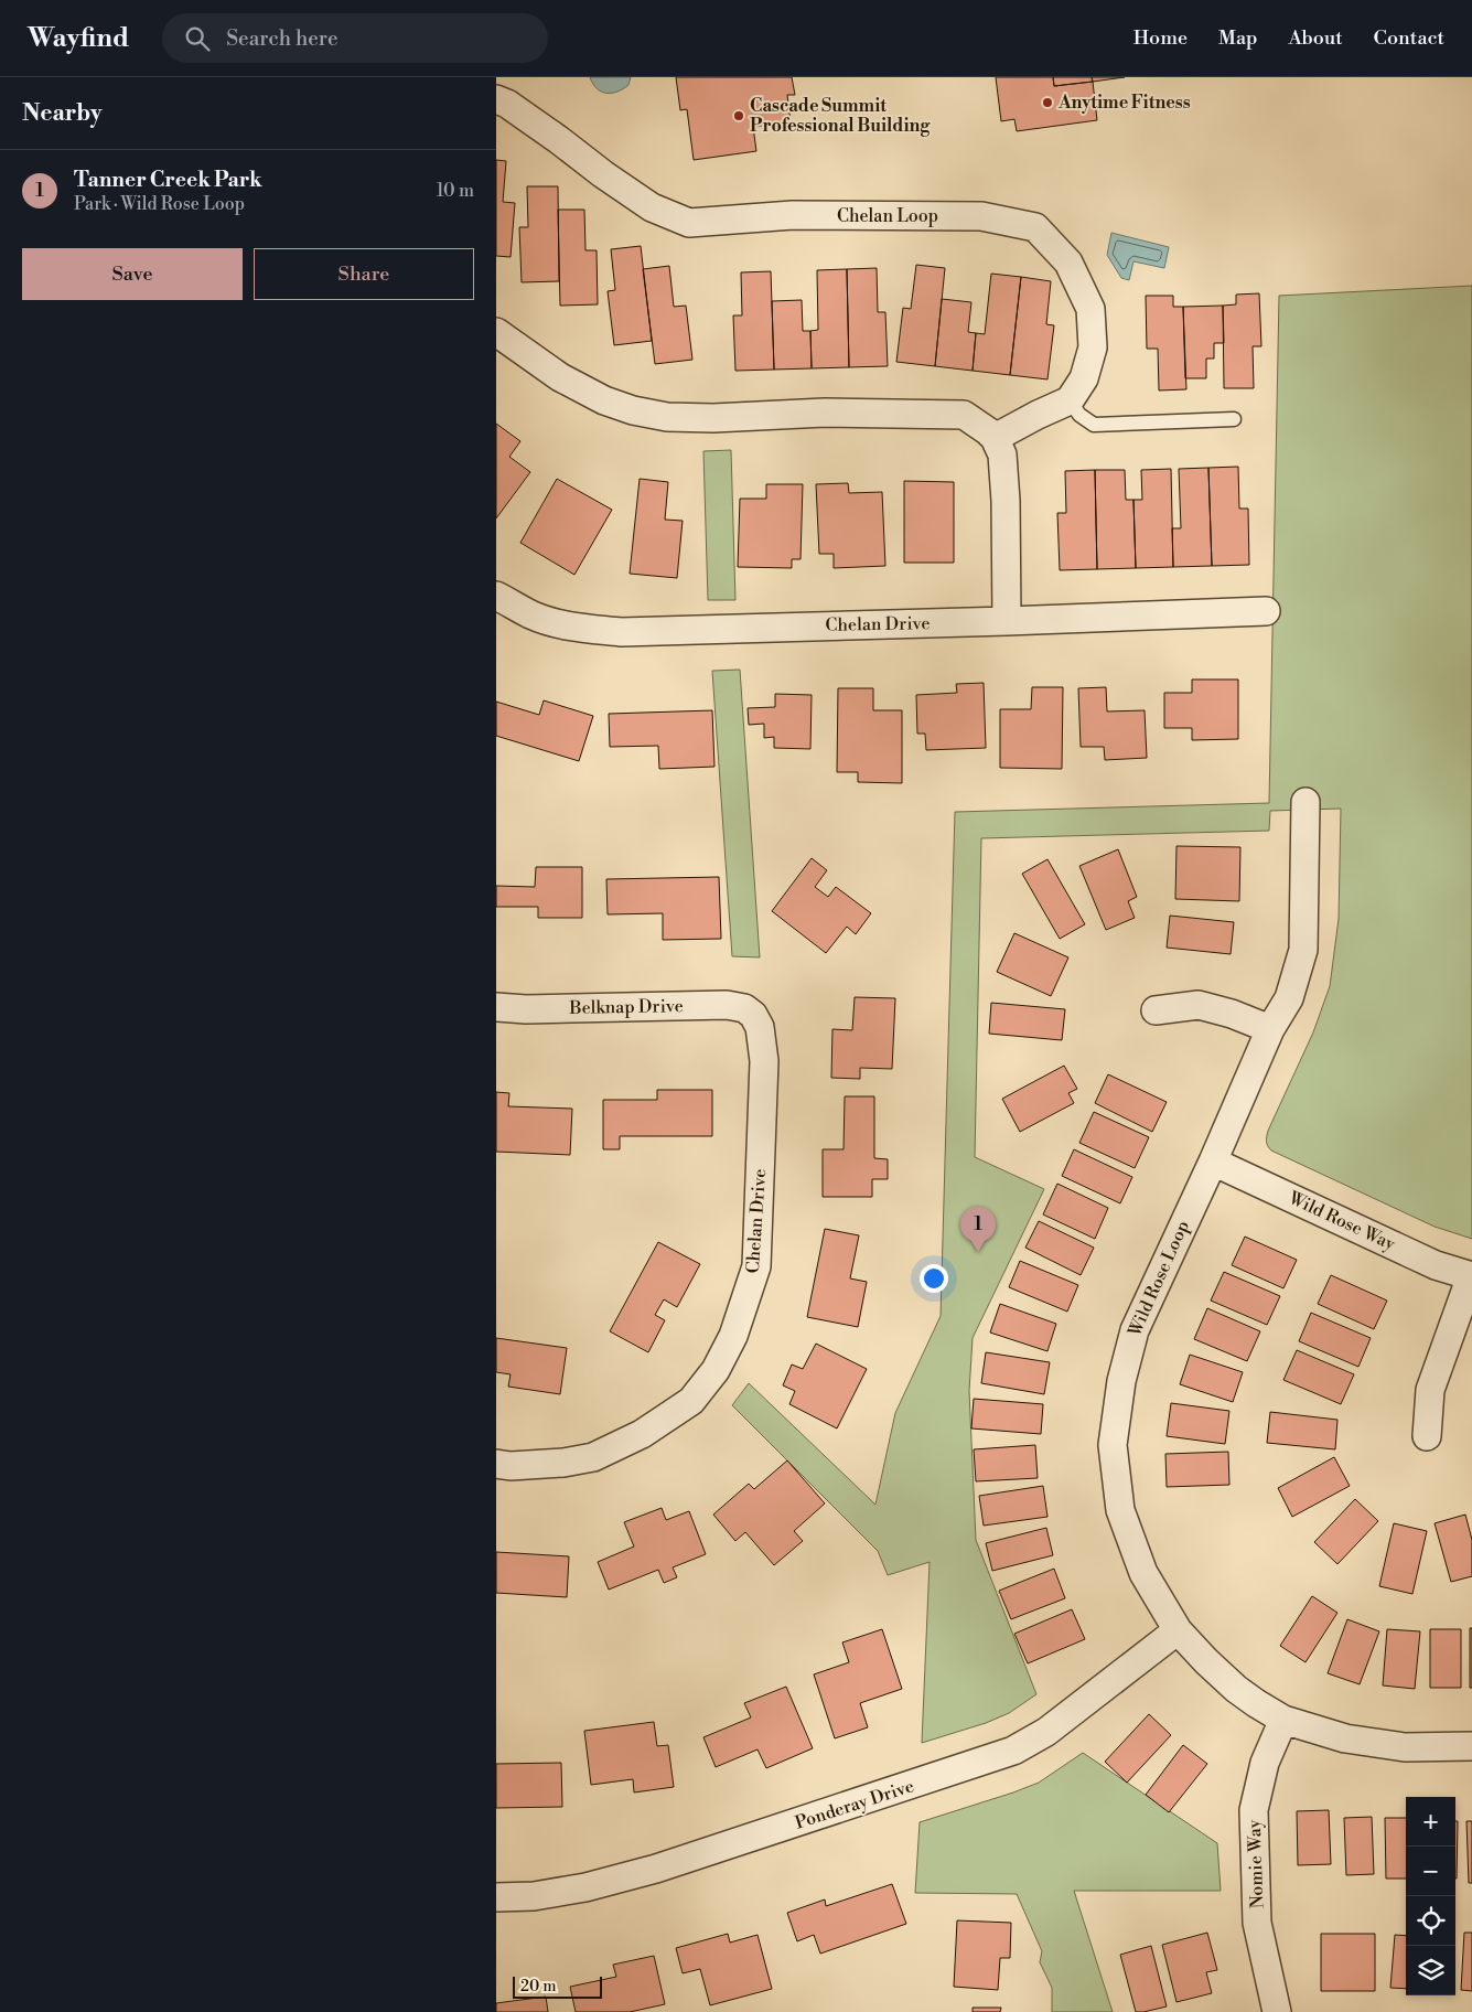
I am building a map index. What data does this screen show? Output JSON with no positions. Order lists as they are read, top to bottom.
{
  "streets": {
    "street": [
      "Chelan Loop",
      "Chelan Drive",
      "Belknap Drive",
      "Wild Rose Way",
      "Wild Rose Loop",
      "Ponderay Drive",
      "Nomie Way"
    ]
  },
  "crossings": [
    ["Chelan Drive", "Belknap Drive"],
    ["Wild Rose Way", "Wild Rose Loop"],
    ["Wild Rose Loop", "Ponderay Drive"],
    ["Wild Rose Loop", "Nomie Way"]
  ],
  "places": ["Anytime Fitness", "Cascade Summit Professional Building"],
  "scale_bar": "20 m",
  "page": {
    "header": "Wayfind",
    "search": "Search here",
    "nav": [
      "Home",
      "Map",
      "About",
      "Contact"
    ],
    "heading": "Nearby",
    "list": [
      {
        "mark": "1",
        "name": "Tanner Creek Park",
        "note": "Park · Wild Rose Loop",
        "value": "10 m"
      }
    ],
    "buttons": ["Save", "Share"],
    "pins": "1",
    "map_buttons": ["+", "−"],
    "scale": "20 m"
  }
}
